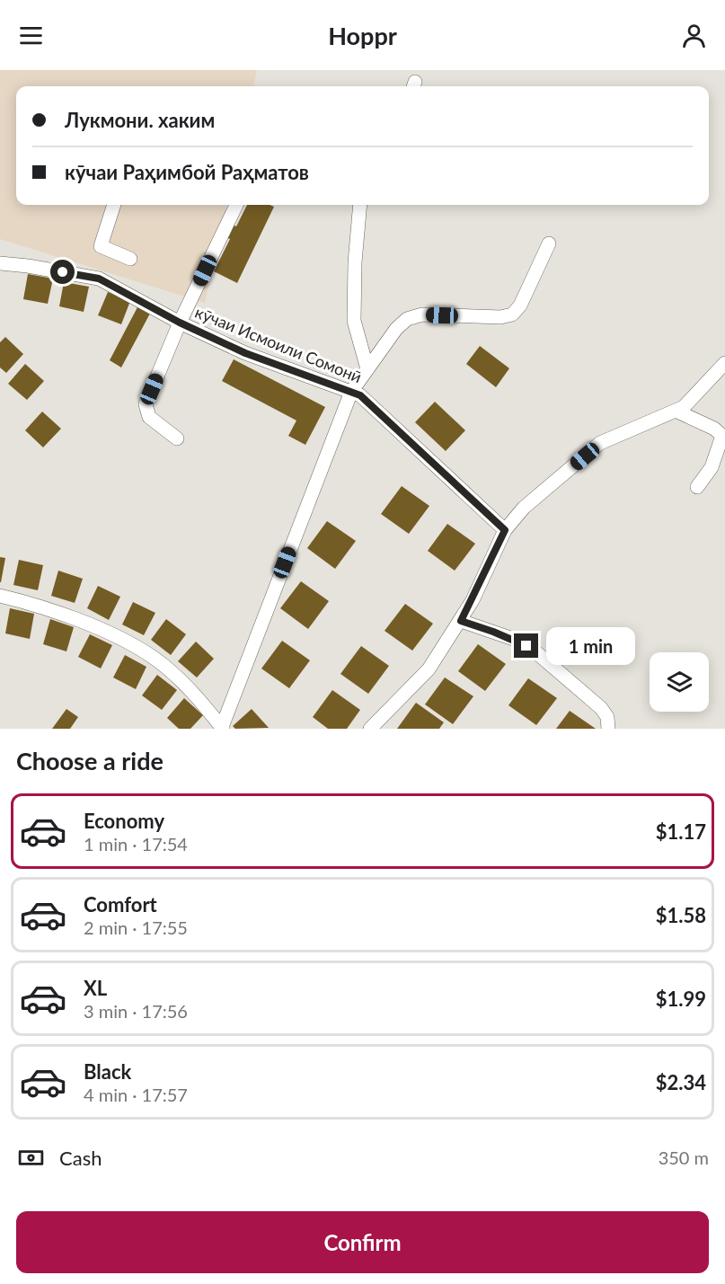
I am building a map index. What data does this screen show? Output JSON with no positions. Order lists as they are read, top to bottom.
{
  "streets": {
    "street": ["кӯчаи Исмоили Сомонӣ"]
  },
  "page": {
    "header": "Hoppr",
    "banner": ["Лукмони. хаким", "кӯчаи Раҳимбой Раҳматов"],
    "bubble": "1 min",
    "heading": "Choose a ride",
    "list": [
      {
        "name": "Economy",
        "note": "1 min · 17:54",
        "value": "$1.17"
      },
      {
        "name": "Comfort",
        "note": "2 min · 17:55",
        "value": "$1.58"
      },
      {
        "name": "XL",
        "note": "3 min · 17:56",
        "value": "$1.99"
      },
      {
        "name": "Black",
        "note": "4 min · 17:57",
        "value": "$2.34"
      }
    ],
    "pay": ["Cash", "350 m"],
    "buttons": "Confirm"
  }
}
